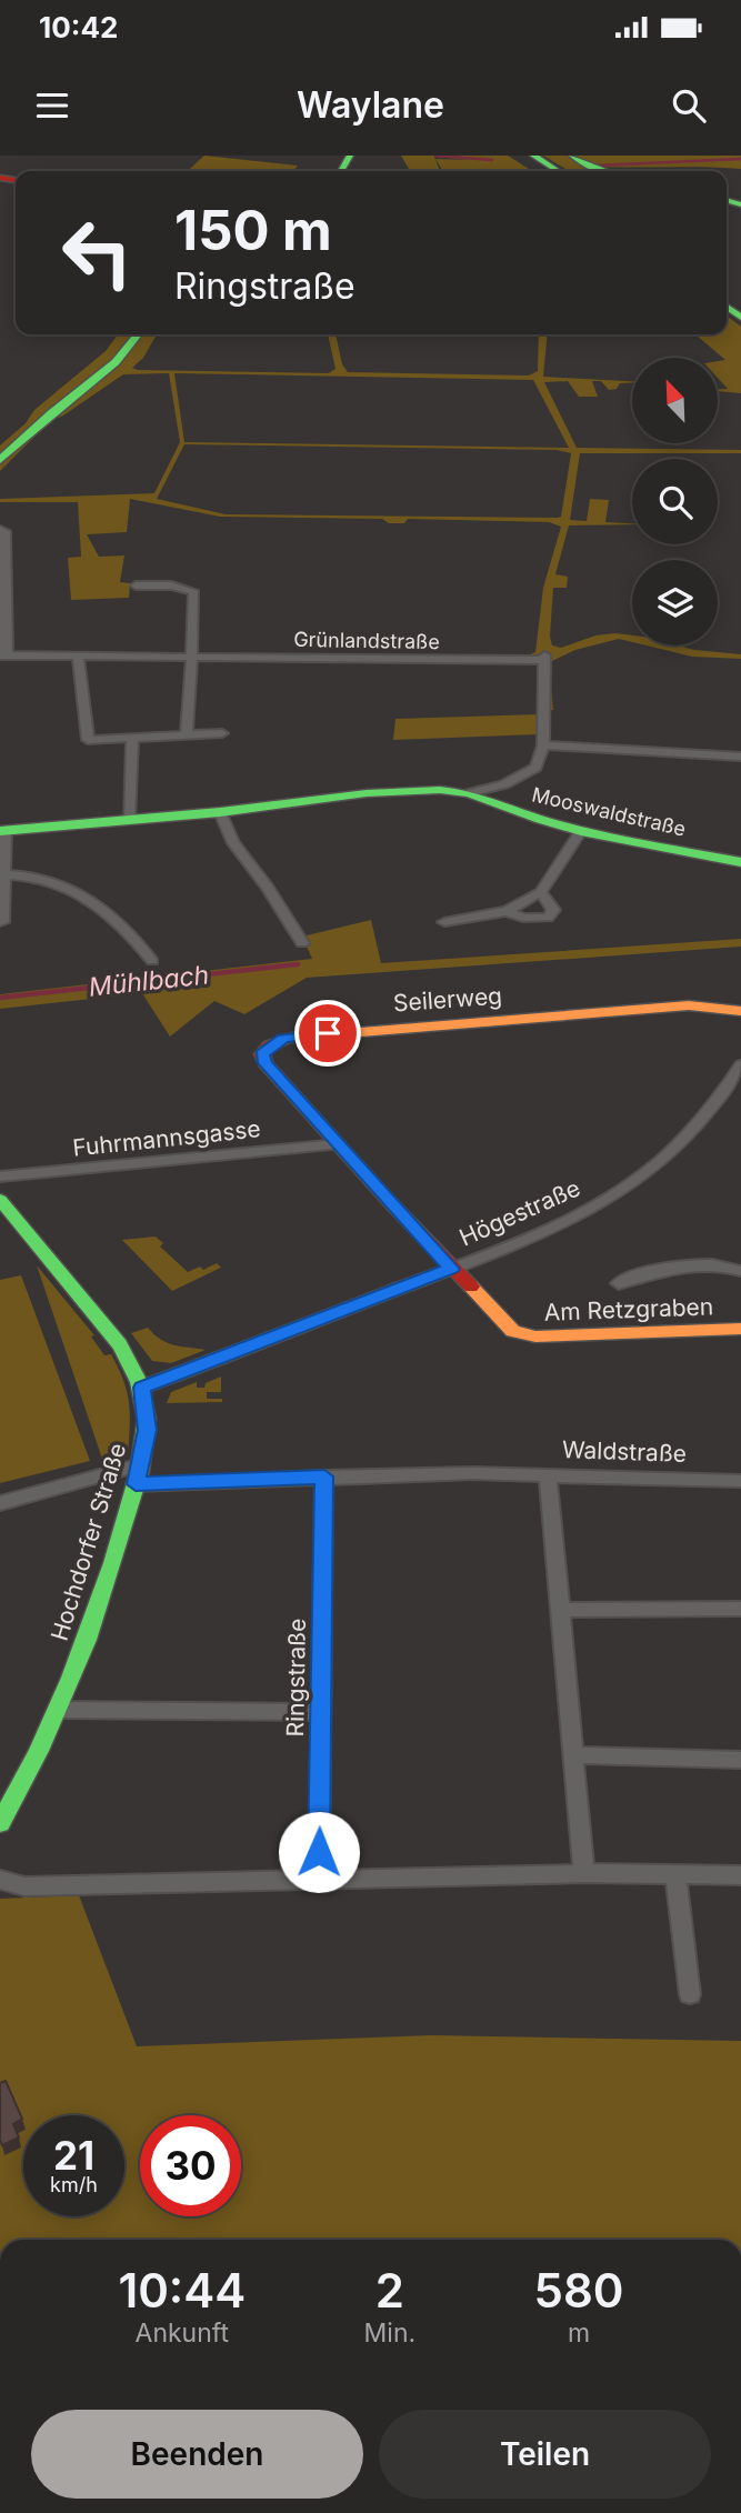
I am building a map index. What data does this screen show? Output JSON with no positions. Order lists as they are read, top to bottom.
{
  "streets": {
    "main road": [
      "Mooswaldstraße",
      "Seilerweg",
      "Am Retzgraben",
      "Hochdorfer Straße"
    ],
    "street": [
      "Grünlandstraße",
      "Fuhrmannsgasse",
      "Högestraße",
      "Waldstraße",
      "Ringstraße"
    ]
  },
  "crossings": [
    ["Grünlandstraße", "Mooswaldstraße"],
    ["Seilerweg", "Fuhrmannsgasse"],
    ["Seilerweg", "Högestraße"],
    ["Seilerweg", "Am Retzgraben"],
    ["Högestraße", "Am Retzgraben"],
    ["Högestraße", "Hochdorfer Straße"]
  ],
  "water": ["Mühlbach"],
  "north": "top left",
  "page": {
    "status": "10:42",
    "header": "Waylane",
    "turn": ["150 m", "Ringstraße"],
    "speed": "21 km/h",
    "limit": "30",
    "eta": [
      "10:44",
      "Ankunft",
      "2",
      "Min.",
      "580",
      "m"
    ],
    "buttons": ["Beenden", "Teilen"]
  }
}
